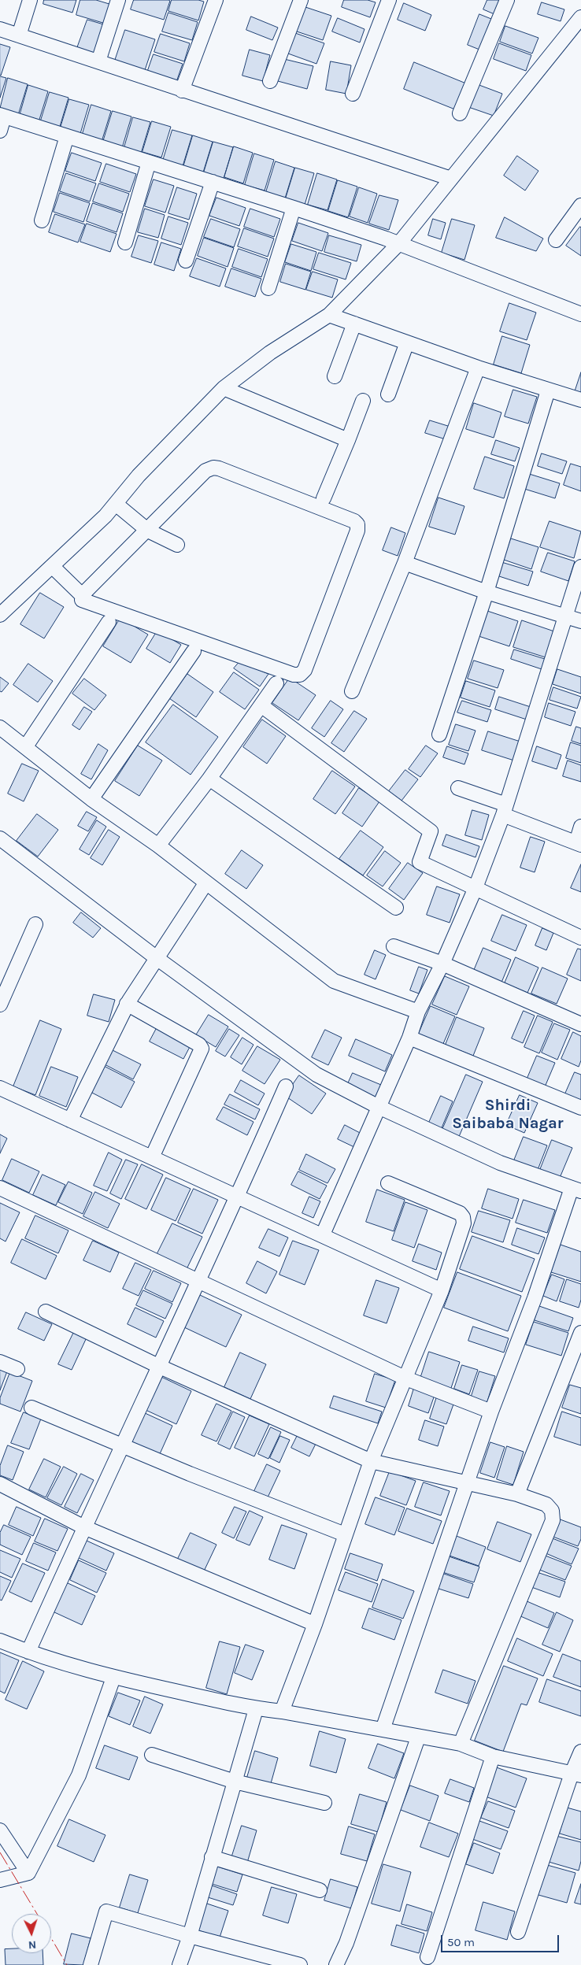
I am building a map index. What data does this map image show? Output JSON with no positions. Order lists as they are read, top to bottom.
{
  "districts": ["Shirdi Saibaba Nagar"],
  "scale_bar": "50 m",
  "north": "bottom"
}
